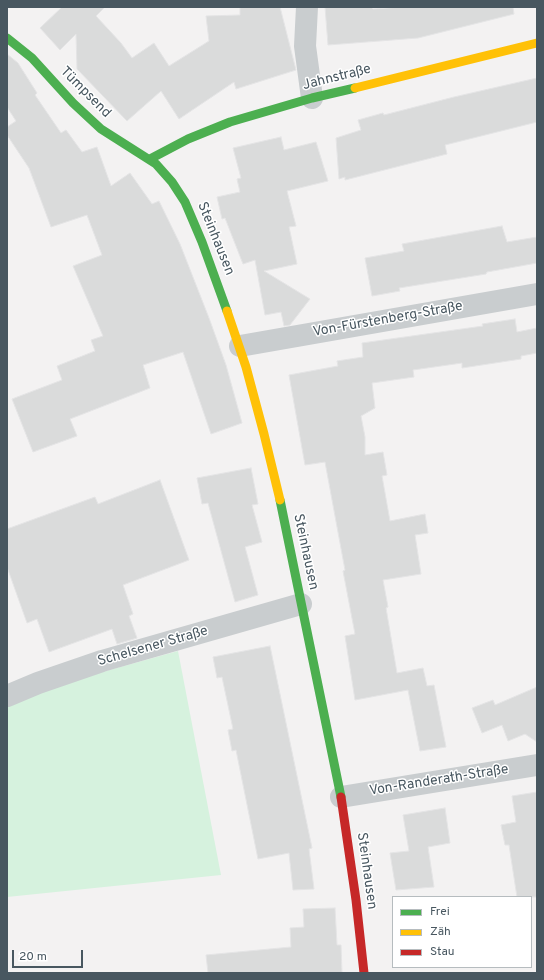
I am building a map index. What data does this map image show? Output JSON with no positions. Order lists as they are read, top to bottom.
{
  "streets": {
    "street": [
      "Jahnstraße",
      "Tümpsend",
      "Steinhausen",
      "Von-Fürstenberg-Straße",
      "Schelsener Straße",
      "Von-Randerath-Straße"
    ]
  },
  "crossings": [
    ["Jahnstraße", "Tümpsend"],
    ["Jahnstraße", "Steinhausen"],
    ["Tümpsend", "Steinhausen"],
    ["Steinhausen", "Von-Fürstenberg-Straße"],
    ["Steinhausen", "Schelsener Straße"],
    ["Steinhausen", "Von-Randerath-Straße"]
  ],
  "legend": ["Frei", "Zäh", "Stau"],
  "scale_bar": "20 m"
}
